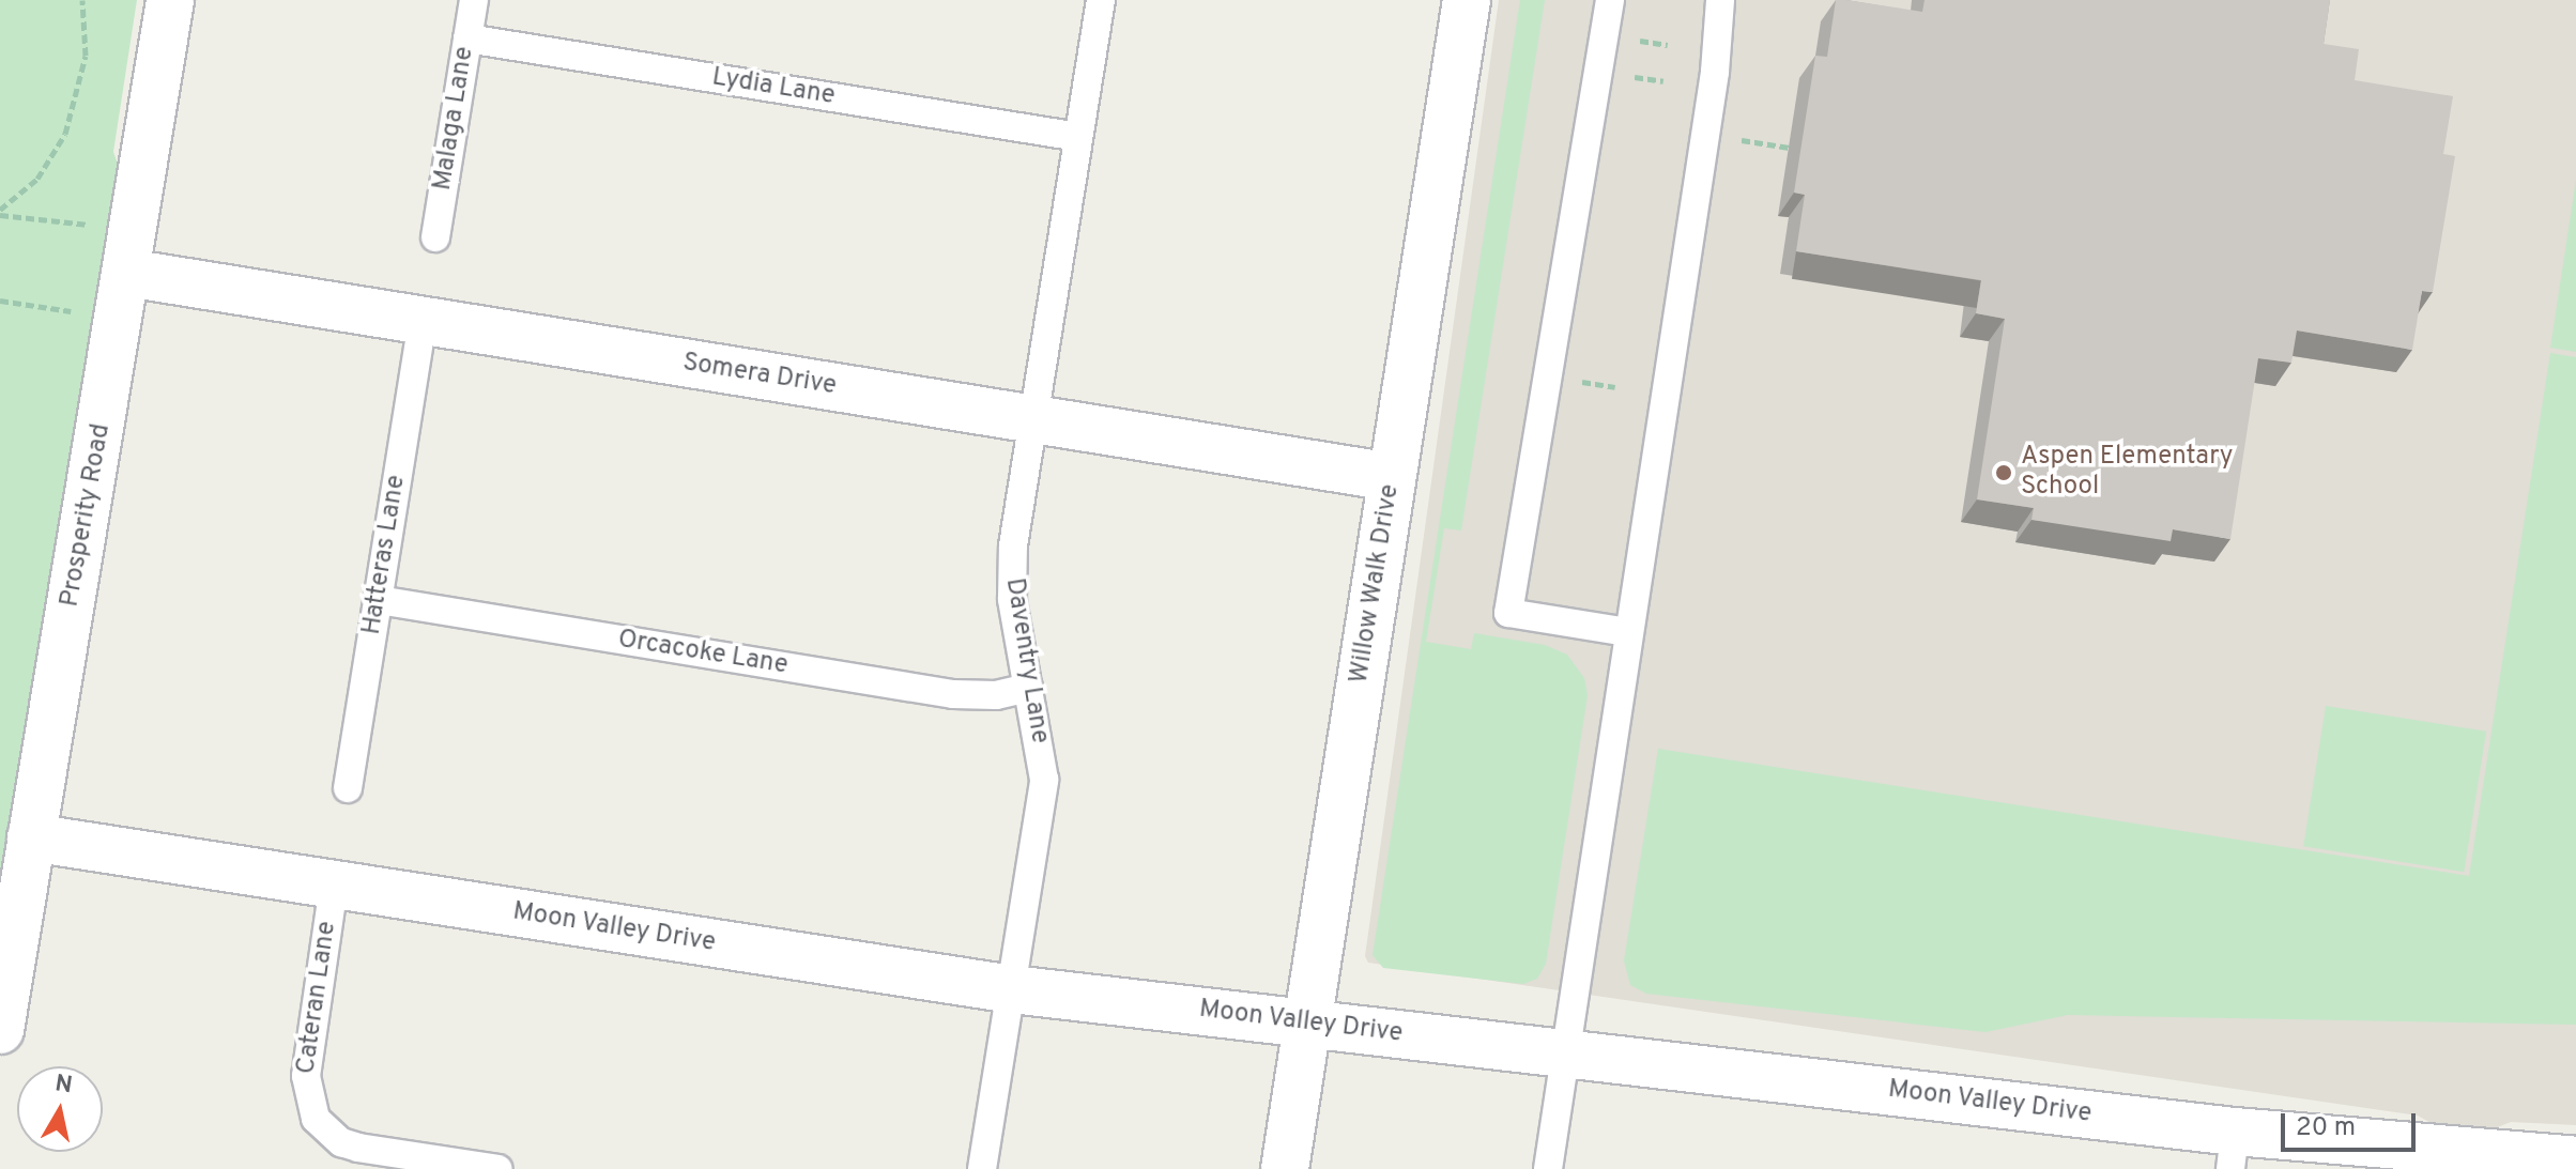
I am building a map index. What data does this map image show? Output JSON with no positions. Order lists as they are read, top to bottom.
{
  "streets": {
    "street": [
      "Somera Drive",
      "Prosperity Road",
      "Willow Walk Drive",
      "Moon Valley Drive"
    ],
    "lane": [
      "Lydia Lane",
      "Malaga Lane",
      "Hatteras Lane",
      "Orcacoke Lane",
      "Daventry Lane",
      "Cateran Lane"
    ]
  },
  "crossings": [
    ["Lydia Lane", "Malaga Lane"],
    ["Lydia Lane", "Daventry Lane"],
    ["Somera Drive", "Prosperity Road"],
    ["Somera Drive", "Hatteras Lane"],
    ["Somera Drive", "Willow Walk Drive"],
    ["Somera Drive", "Daventry Lane"],
    ["Prosperity Road", "Moon Valley Drive"],
    ["Hatteras Lane", "Orcacoke Lane"],
    ["Willow Walk Drive", "Moon Valley Drive"],
    ["Orcacoke Lane", "Daventry Lane"],
    ["Daventry Lane", "Moon Valley Drive"],
    ["Moon Valley Drive", "Cateran Lane"]
  ],
  "places": ["Aspen Elementary School"],
  "scale_bar": "20 m",
  "north": "top"
}
